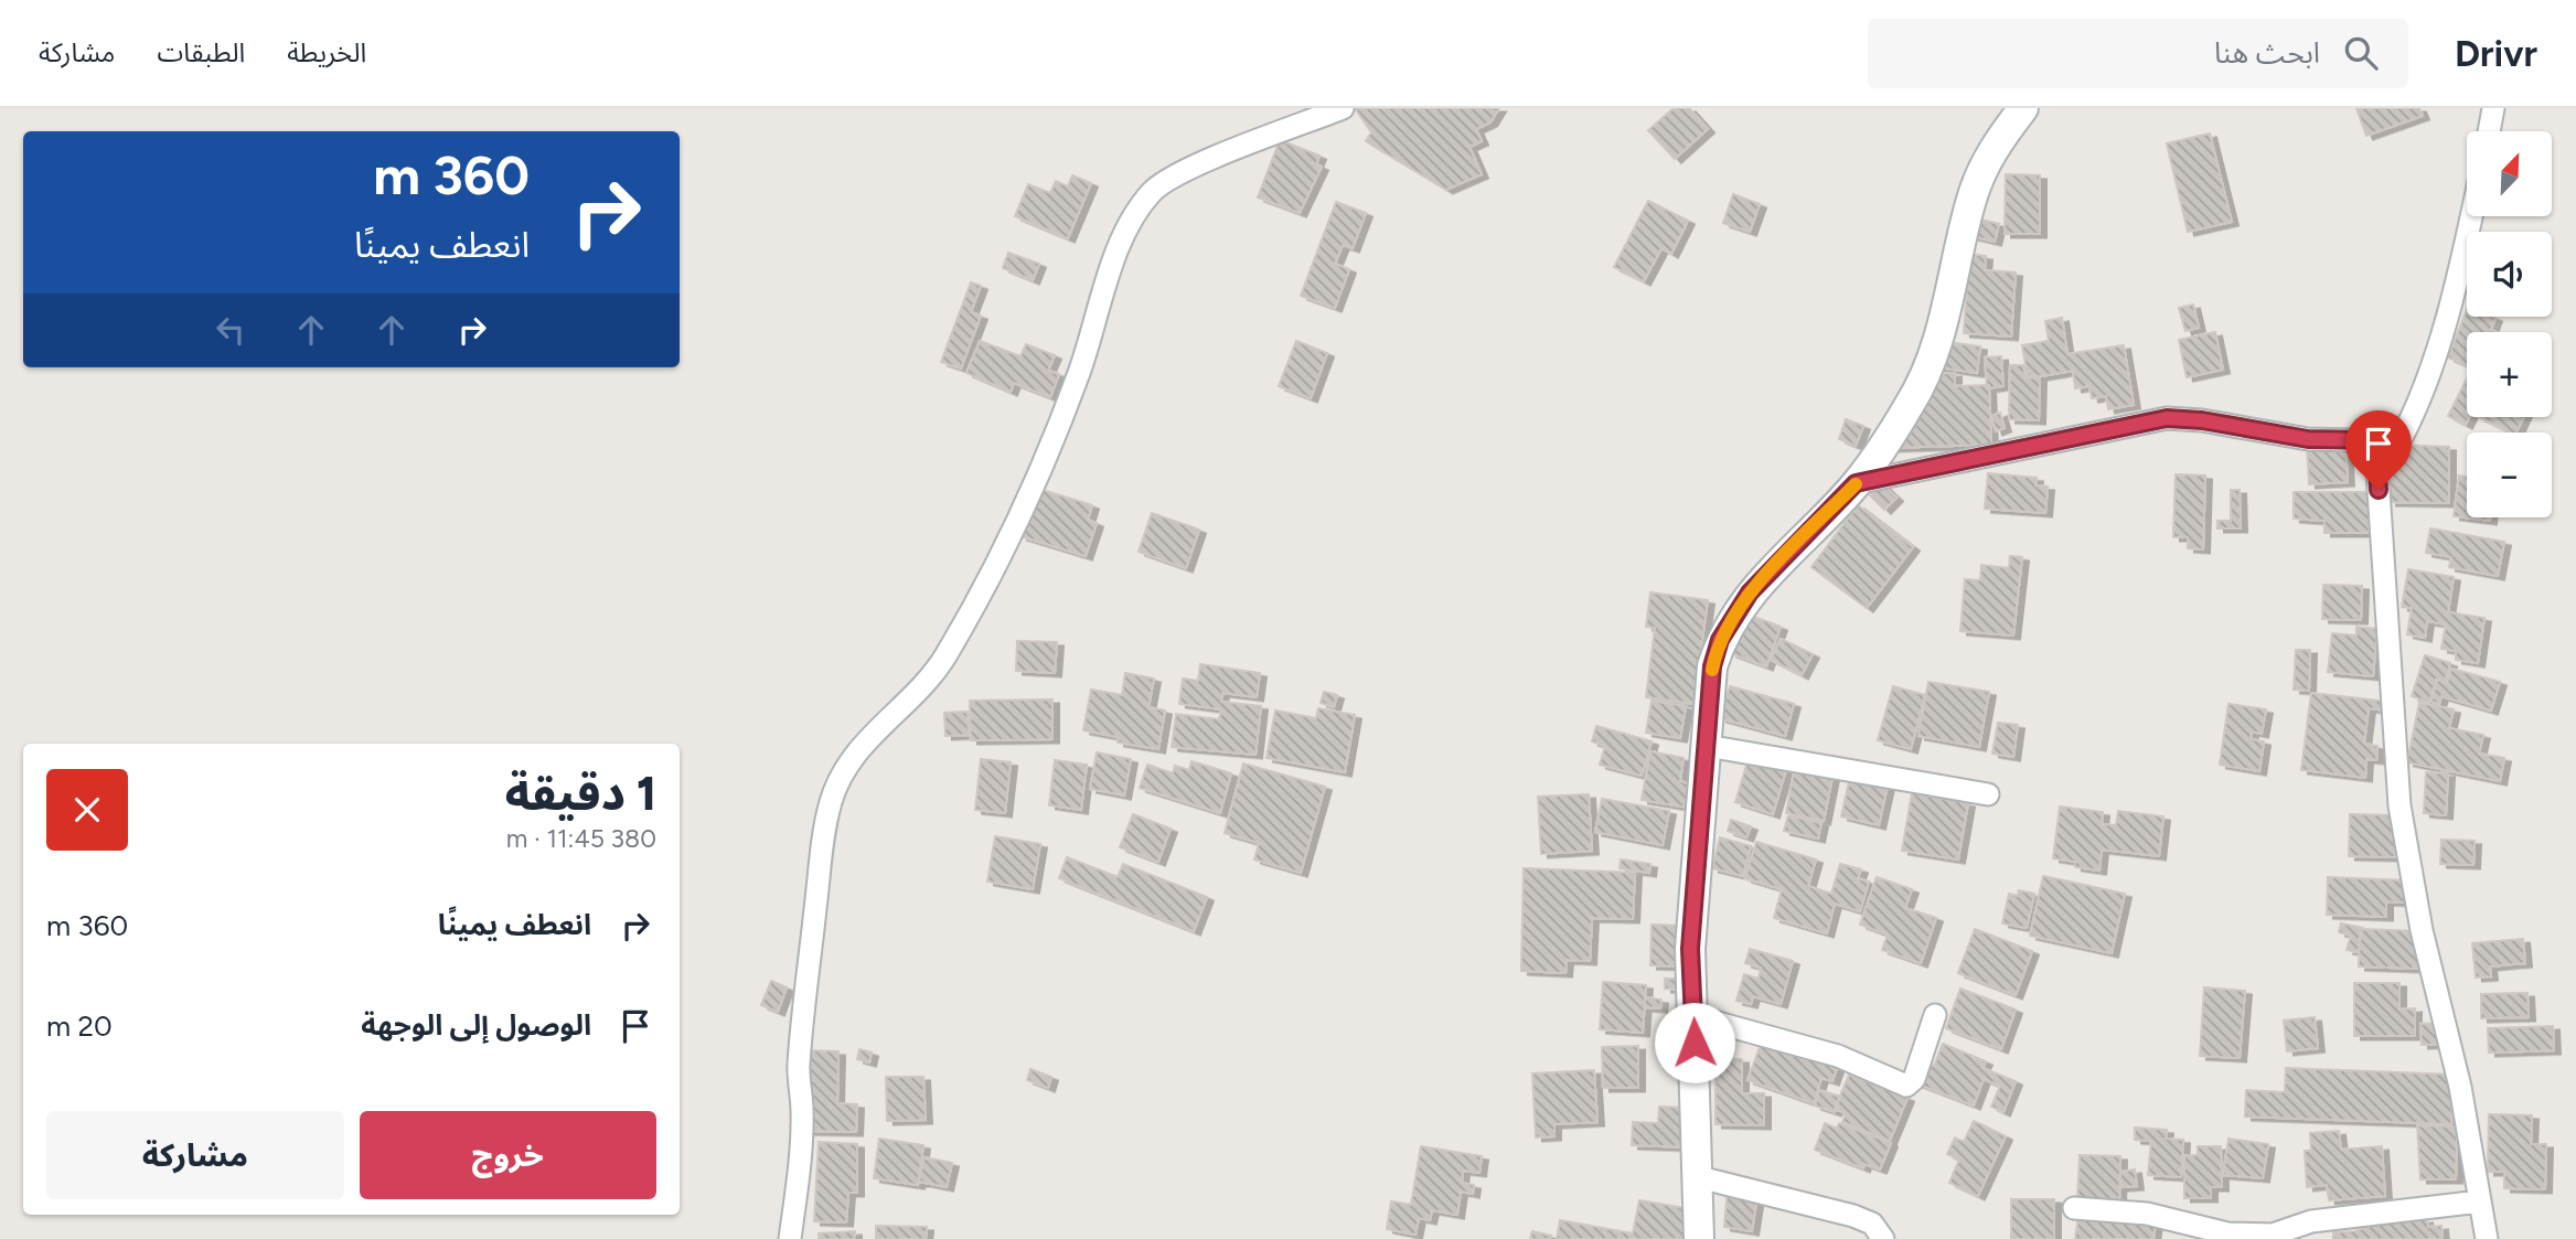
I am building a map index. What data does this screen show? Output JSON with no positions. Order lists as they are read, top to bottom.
{
  "north": "top right",
  "page": {
    "header": "Drivr",
    "search": "ابحث هنا",
    "nav": ["الخريطة", "الطبقات", "مشاركة"],
    "map_buttons": ["+", "−"],
    "turn": ["360 m", "انعطف يمينًا"],
    "heading": ["1 دقيقة", "380 m · 11:45"],
    "list": [
      {
        "name": "انعطف يمينًا",
        "value": "360 m"
      },
      {
        "name": "الوصول إلى الوجهة",
        "value": "20 m"
      }
    ],
    "buttons": ["خروج", "مشاركة"]
  }
}
